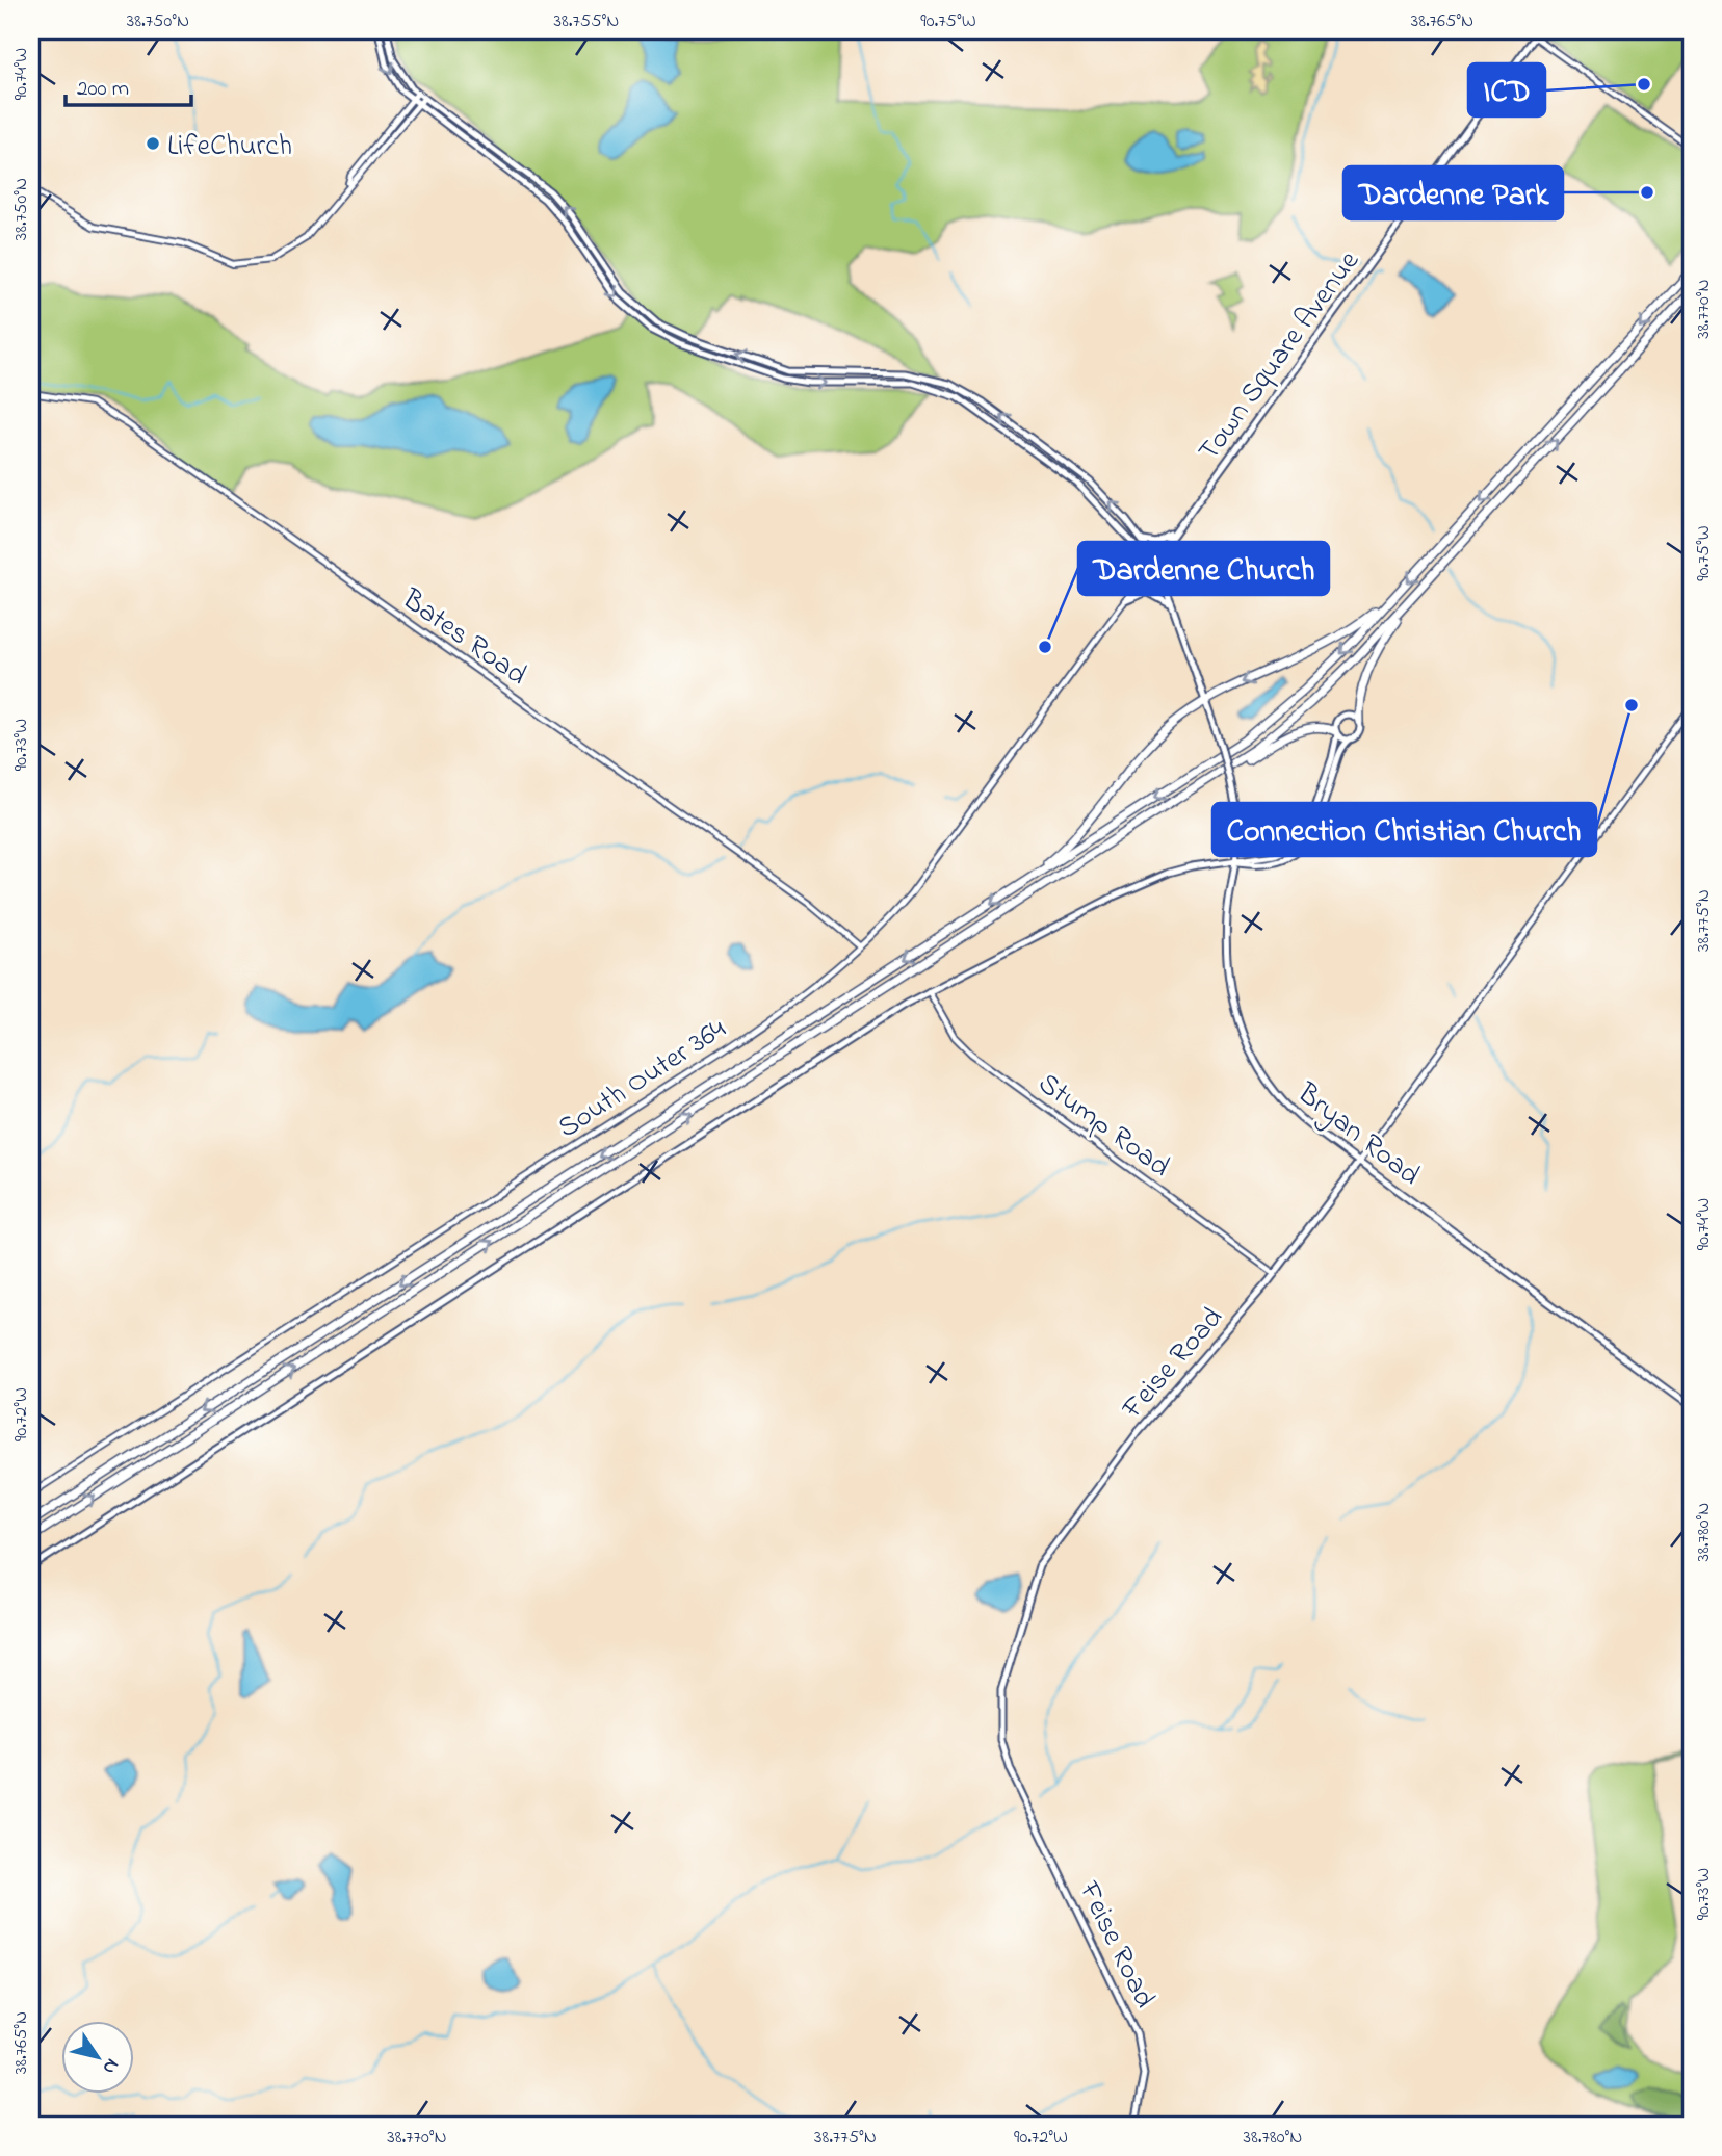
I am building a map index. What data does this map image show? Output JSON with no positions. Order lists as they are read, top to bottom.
{
  "streets": {
    "main road": ["Town Square Avenue", "Bryan Road", "Feise Road"],
    "street": ["Bates Road", "South Outer 364", "Stump Road"]
  },
  "crossings": [
    ["Town Square Avenue", "South Outer 364"],
    ["Town Square Avenue", "Bryan Road"],
    ["Bates Road", "South Outer 364"],
    ["South Outer 364", "Bryan Road"],
    ["Stump Road", "Feise Road"],
    ["Bryan Road", "Feise Road"]
  ],
  "places": [
    "ICD",
    "LifeChurch",
    "Dardenne Park",
    "Dardenne Church",
    "Connection Christian Church"
  ],
  "scale_bar": "200 m",
  "north": "bottom right",
  "coordinates": [
    "38.750°N",
    "38.755°N",
    "90.75°W",
    "38.765°N",
    "90.74°W",
    "38.770°N",
    "90.73°W",
    "38.775°N",
    "90.72°W",
    "38.780°N"
  ]
}
